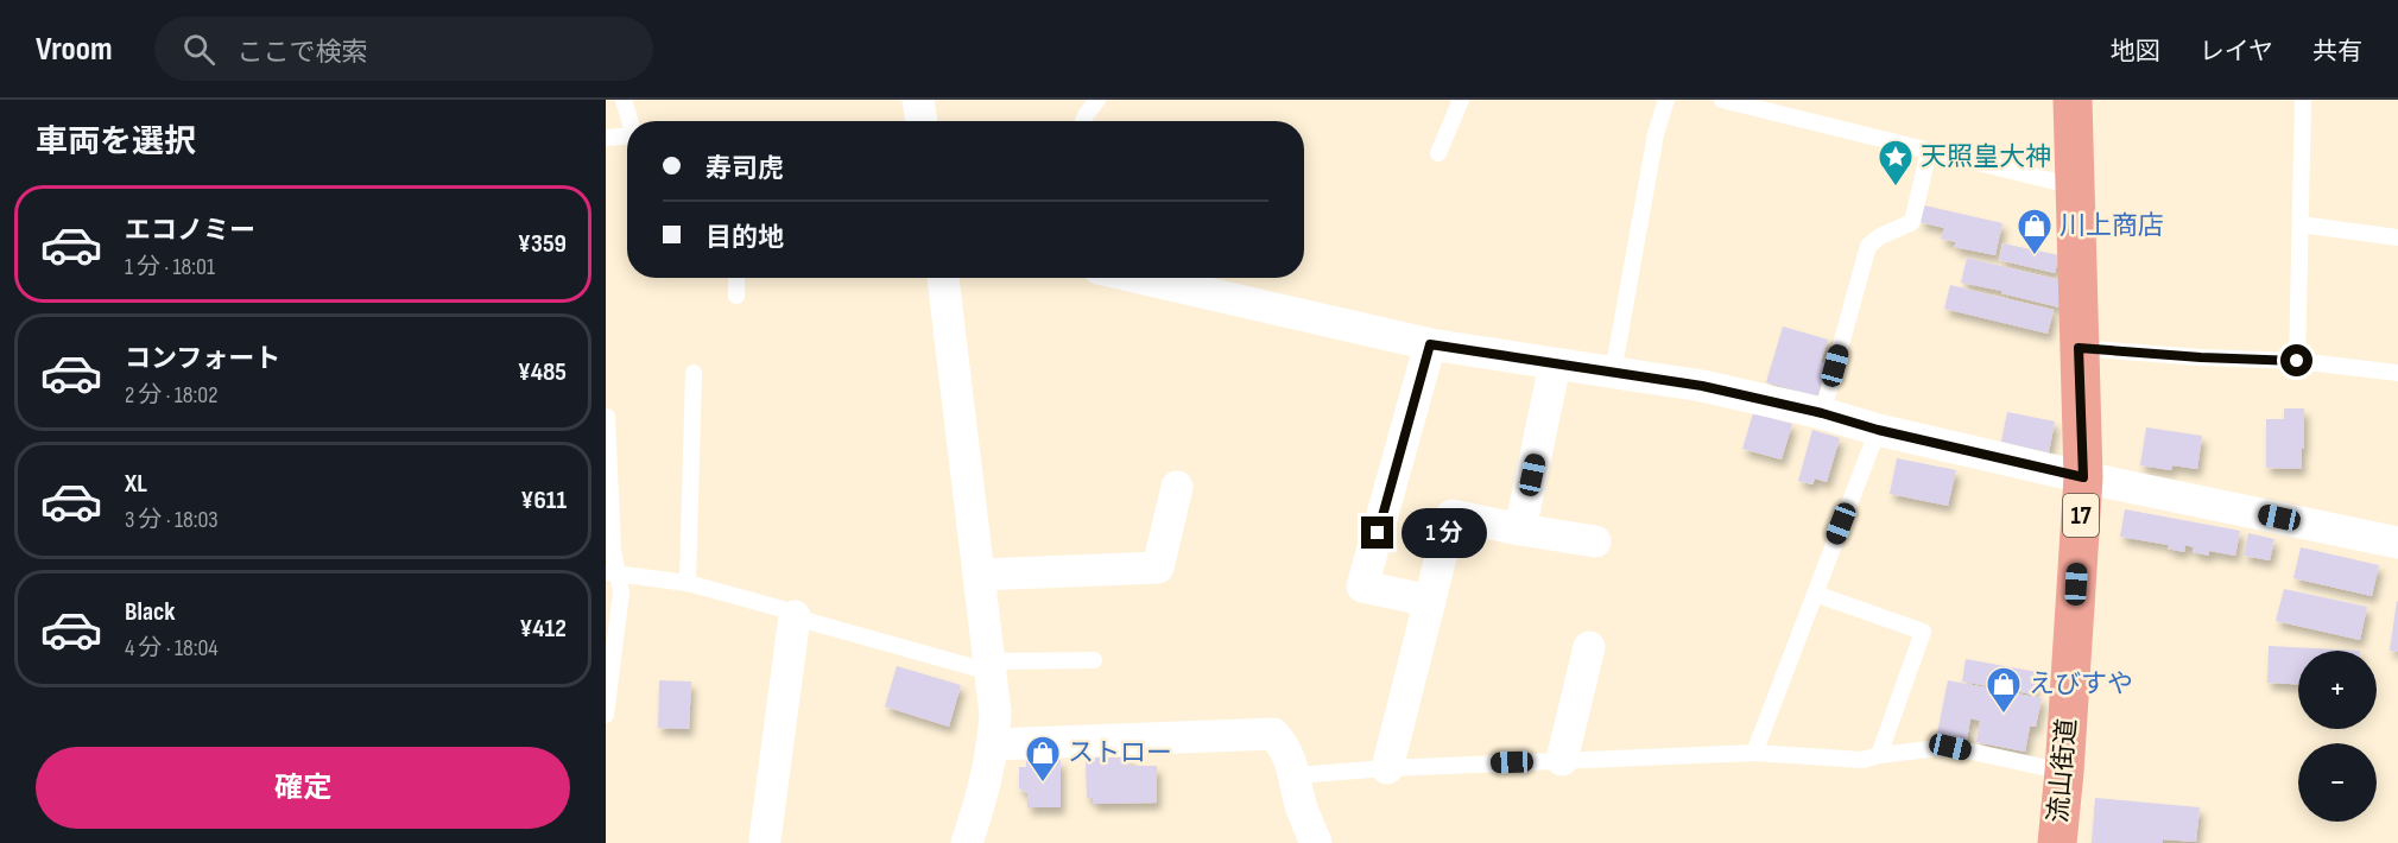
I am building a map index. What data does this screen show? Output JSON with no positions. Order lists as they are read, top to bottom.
{
  "streets": {
    "main road": ["17", "流山街道"]
  },
  "places": {
    "place": ["天照皇大神"],
    "shop": ["川上商店", "えびすや", "ストロー"]
  },
  "page": {
    "header": "Vroom",
    "search": "ここで検索",
    "nav": ["地図", "レイヤ", "共有"],
    "heading": "車両を選択",
    "banner": ["寿司虎", "目的地"],
    "list": [
      {
        "name": "エコノミー",
        "note": "1 分 · 18:01",
        "value": "¥359"
      },
      {
        "name": "コンフォート",
        "note": "2 分 · 18:02",
        "value": "¥485"
      },
      {
        "name": "XL",
        "note": "3 分 · 18:03",
        "value": "¥611"
      },
      {
        "name": "Black",
        "note": "4 分 · 18:04",
        "value": "¥412"
      }
    ],
    "bubble": "1 分",
    "map_buttons": ["+", "−"],
    "buttons": "確定"
  }
}
